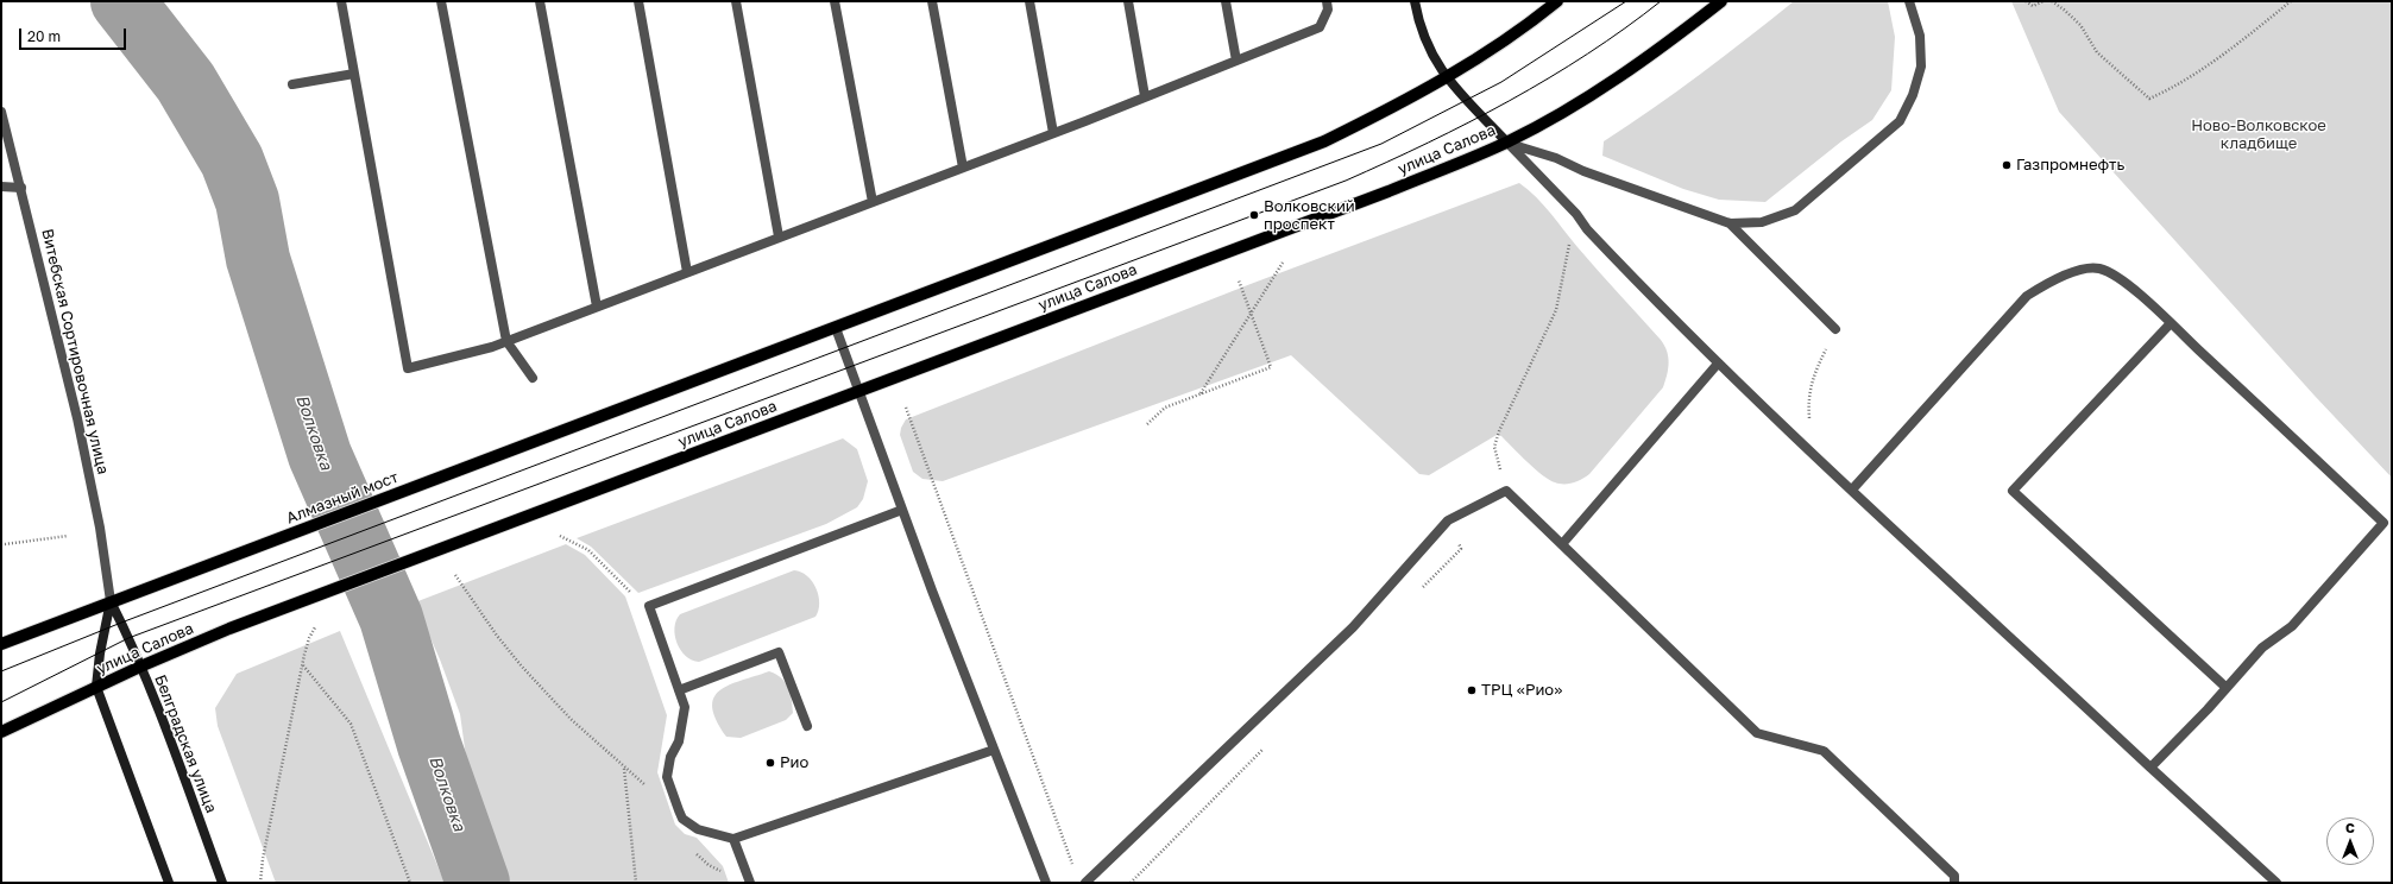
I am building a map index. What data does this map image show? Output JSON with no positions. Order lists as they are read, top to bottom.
{
  "streets": {
    "main road": ["улица Салова", "Алмазный мост"],
    "street": ["Витебская Сортировочная улица", "Белградская улица"]
  },
  "crossings": [
    ["улица Салова", "Белградская улица"],
    ["Витебская Сортировочная улица", "Алмазный мост"],
    ["Витебская Сортировочная улица", "Белградская улица"],
    ["Алмазный мост", "Белградская улица"]
  ],
  "water": ["Волковка"],
  "parks": ["Ново-Волковское кладбище"],
  "places": [
    "Газпромнефть",
    "Волковский проспект",
    "ТРЦ «Рио»",
    "Рио"
  ],
  "scale_bar": "20 m",
  "north": "top"
}
